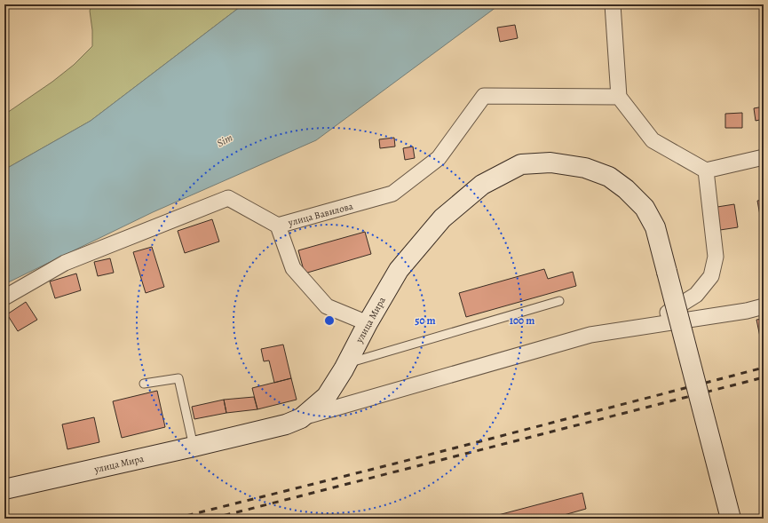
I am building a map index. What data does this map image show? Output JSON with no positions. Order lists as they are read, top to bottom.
{
  "streets": {
    "street": ["улица Вавилова", "улица Мира"]
  },
  "water": ["Sim"],
  "rings": ["50 m", "100 m"]
}
